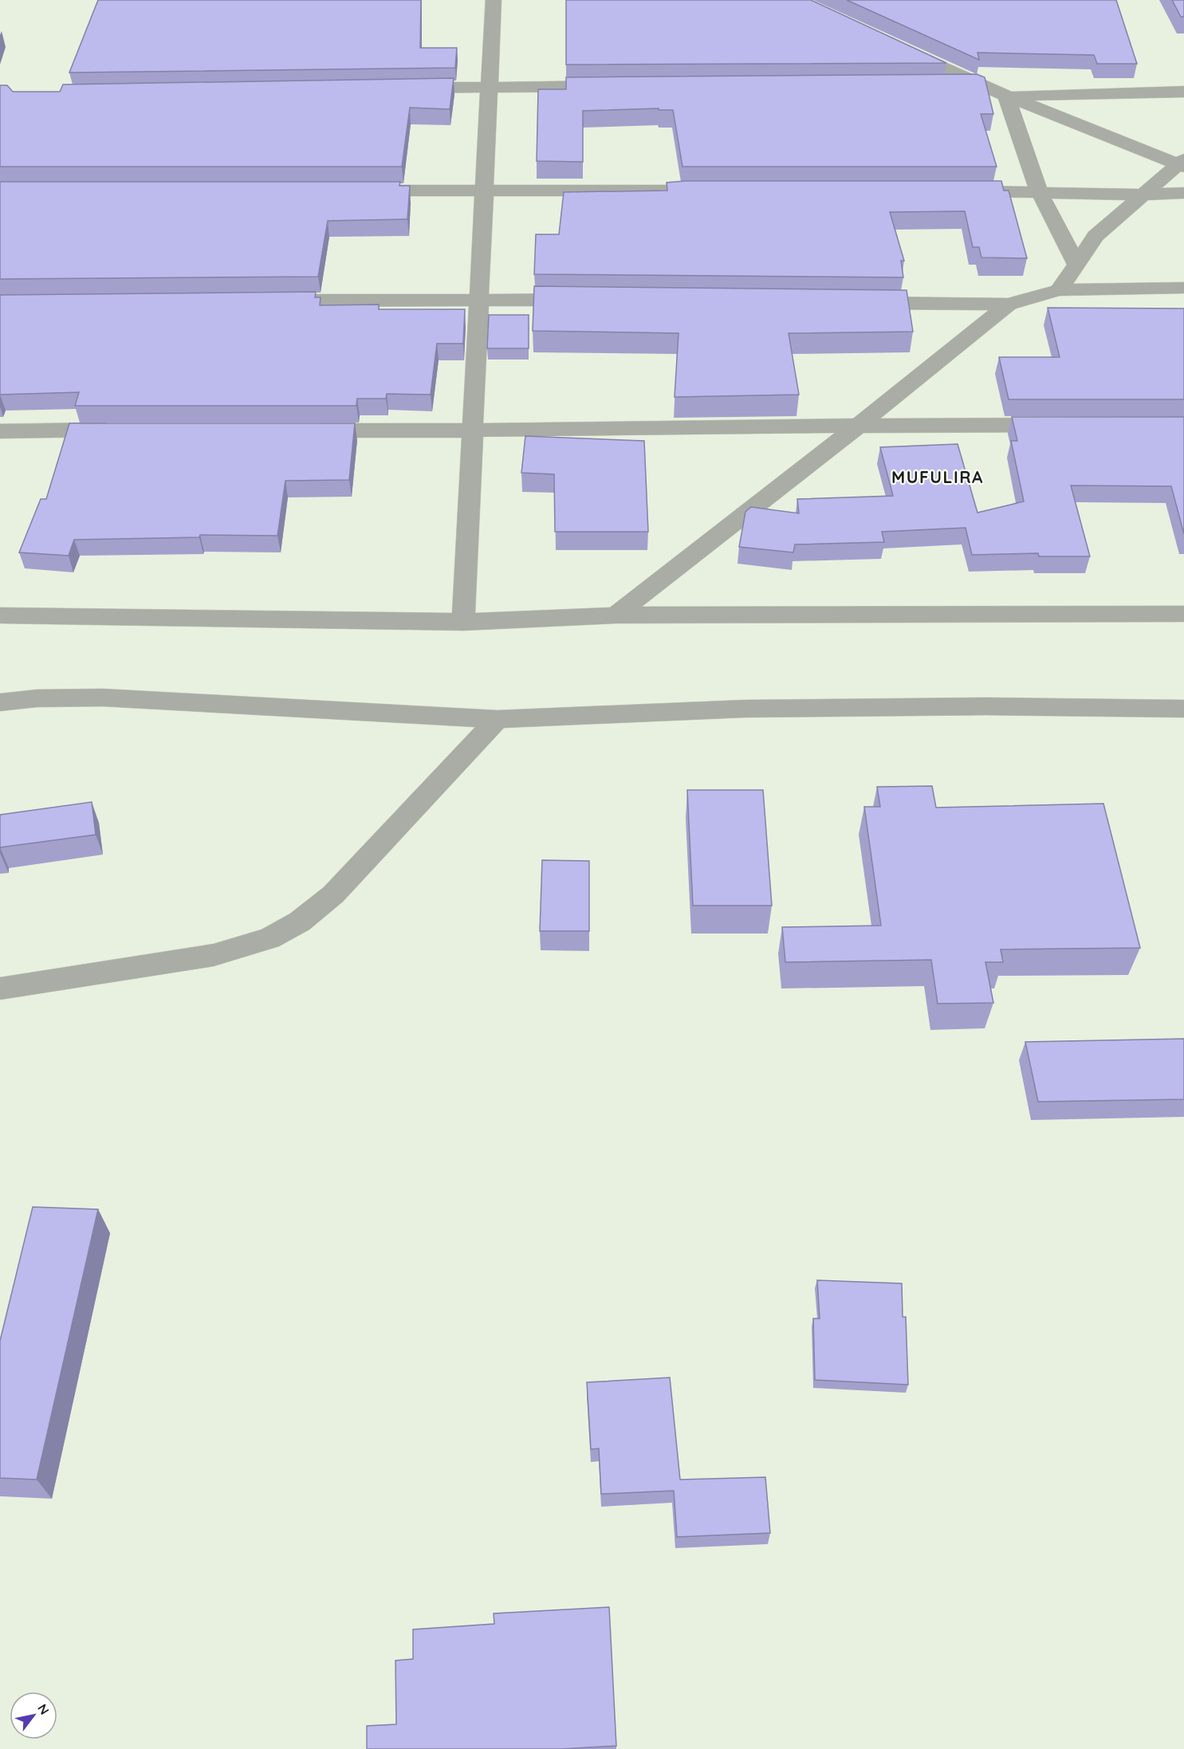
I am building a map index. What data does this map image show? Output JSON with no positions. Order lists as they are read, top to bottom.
{
  "districts": ["MUFULIRA"],
  "north": "top right"
}
